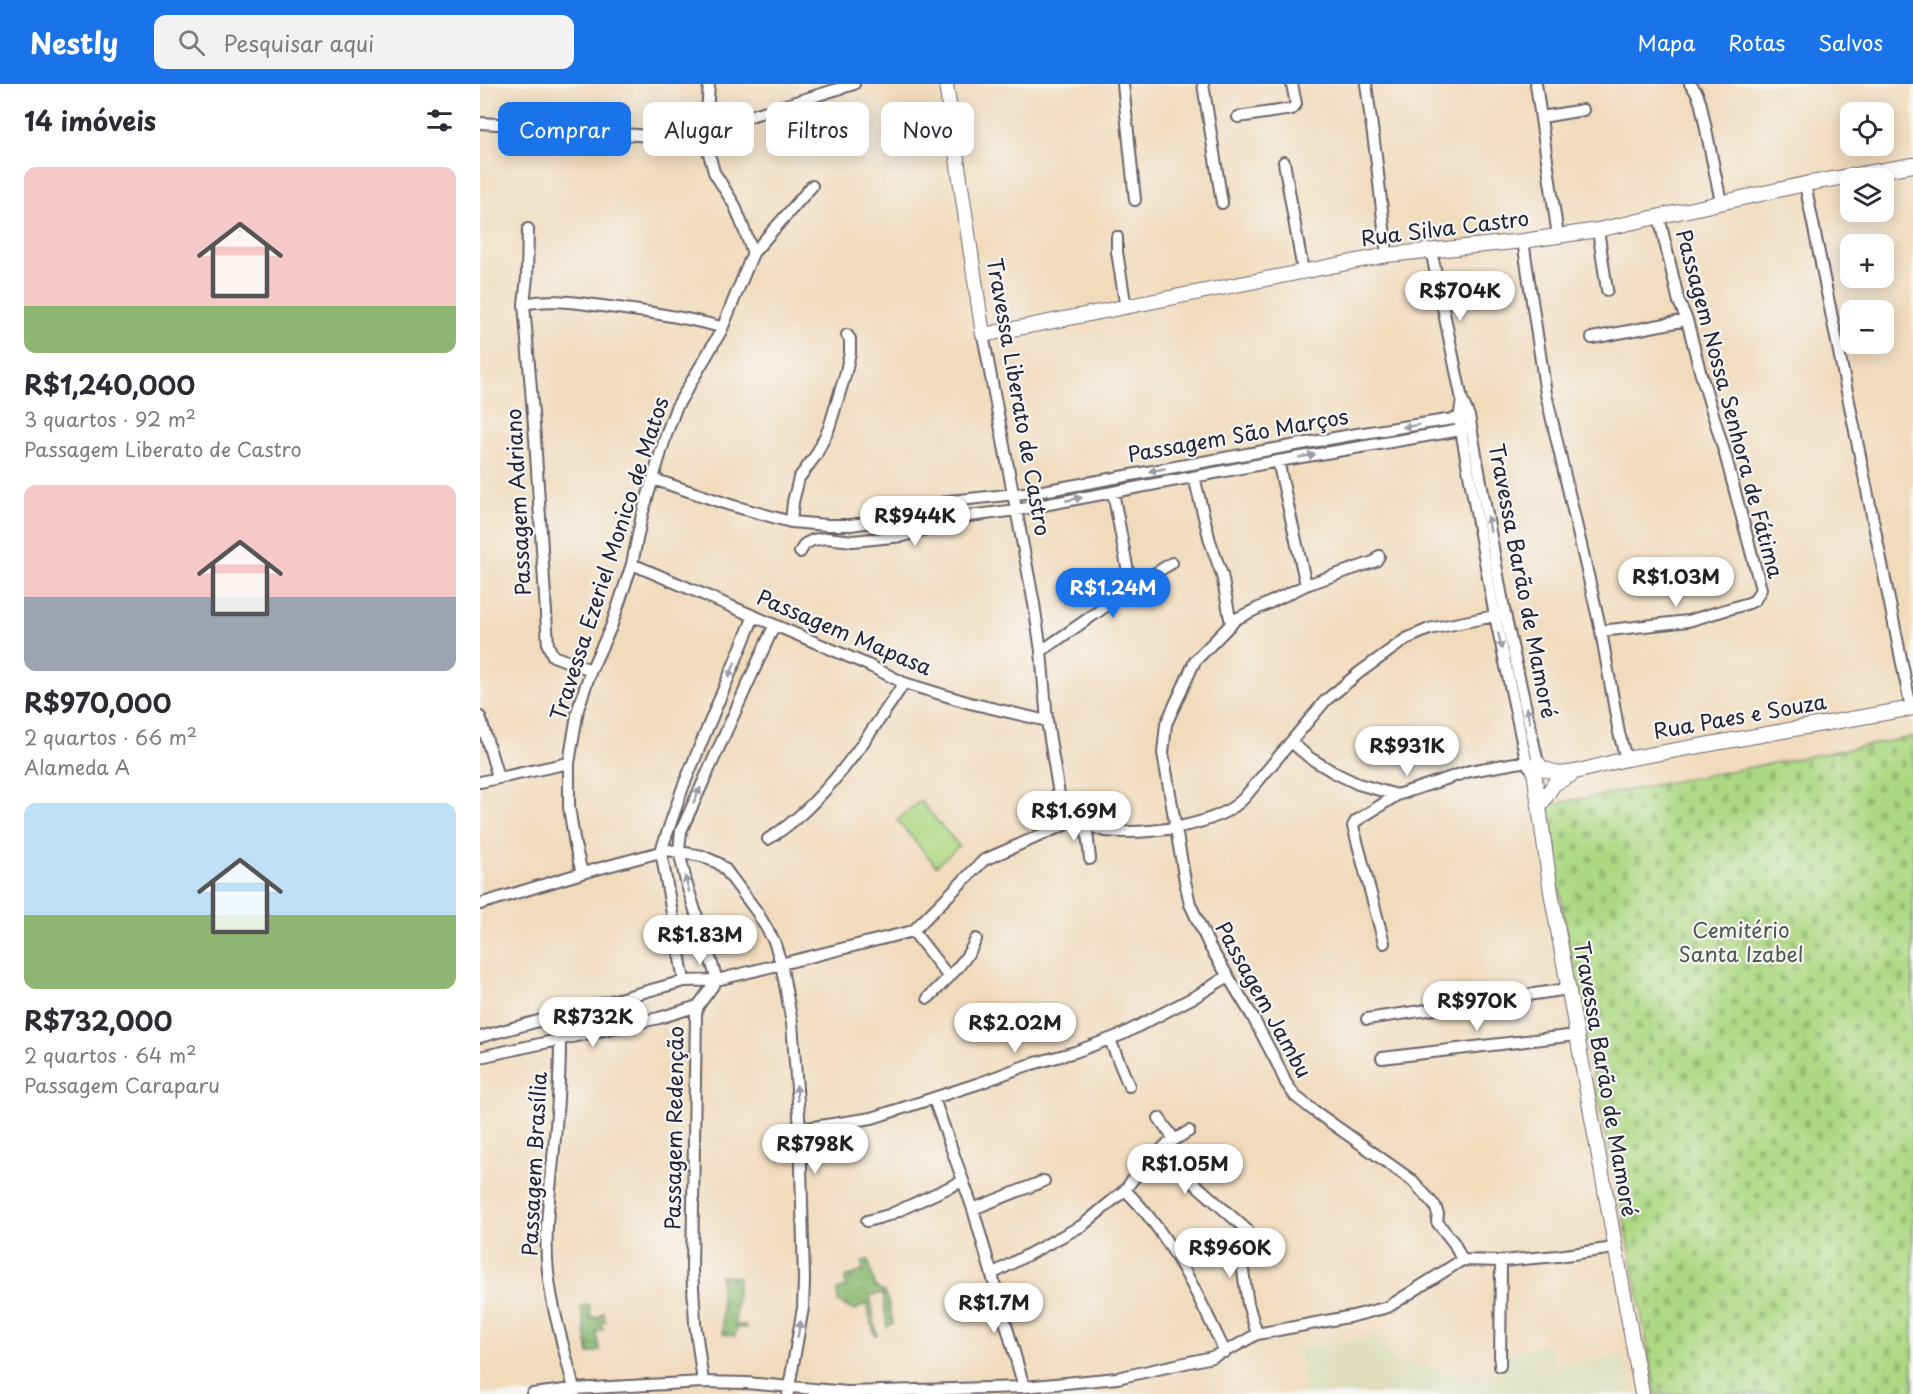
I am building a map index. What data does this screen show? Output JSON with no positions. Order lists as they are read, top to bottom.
{
  "streets": {
    "street": [
      "Rua Silva Castro",
      "Travessa Liberato de Castro",
      "Passagem Nossa Senhora de Fátima",
      "Passagem São Marços",
      "Passagem Adriano",
      "Travessa Ezeriel Monico de Matos",
      "Travessa Barão de Mamoré",
      "Passagem Mapasa",
      "Rua Paes e Souza",
      "Passagem Jambu",
      "Passagem Redenção",
      "Passagem Brasília"
    ]
  },
  "crossings": [
    ["Rua Silva Castro", "Travessa Liberato de Castro"],
    ["Rua Silva Castro", "Passagem Nossa Senhora de Fátima"],
    ["Rua Silva Castro", "Travessa Barão de Mamoré"],
    ["Travessa Liberato de Castro", "Passagem São Marços"],
    ["Travessa Liberato de Castro", "Passagem Mapasa"],
    ["Passagem São Marços", "Travessa Ezeriel Monico de Matos"],
    ["Passagem São Marços", "Travessa Barão de Mamoré"],
    ["Passagem Adriano", "Travessa Ezeriel Monico de Matos"],
    ["Travessa Ezeriel Monico de Matos", "Passagem Mapasa"],
    ["Travessa Barão de Mamoré", "Rua Paes e Souza"]
  ],
  "parks": ["Cemitério Santa Izabel"],
  "page": {
    "header": "Nestly",
    "search": "Pesquisar aqui",
    "nav": ["Mapa", "Rotas", "Salvos"],
    "heading": "14 imóveis",
    "map_buttons": ["+", "−"],
    "chip": [
      "Comprar",
      "Alugar",
      "Filtros",
      "Novo"
    ],
    "list": [
      {
        "name": "R$1,240,000",
        "note": "3 quartos · 92 m² · Passagem Liberato de Castro"
      },
      {
        "name": "R$970,000",
        "note": "2 quartos · 66 m² · Alameda A"
      },
      {
        "name": "R$732,000",
        "note": "2 quartos · 64 m² · Passagem Caraparu"
      }
    ],
    "price": [
      "R$704K",
      "R$944K",
      "R$1.03M",
      "R$1.24M",
      "R$931K",
      "R$1.69M",
      "R$1.83M",
      "R$970K",
      "R$732K",
      "R$2.02M",
      "R$798K",
      "R$1.05M",
      "R$960K",
      "R$1.7M"
    ]
  }
}
